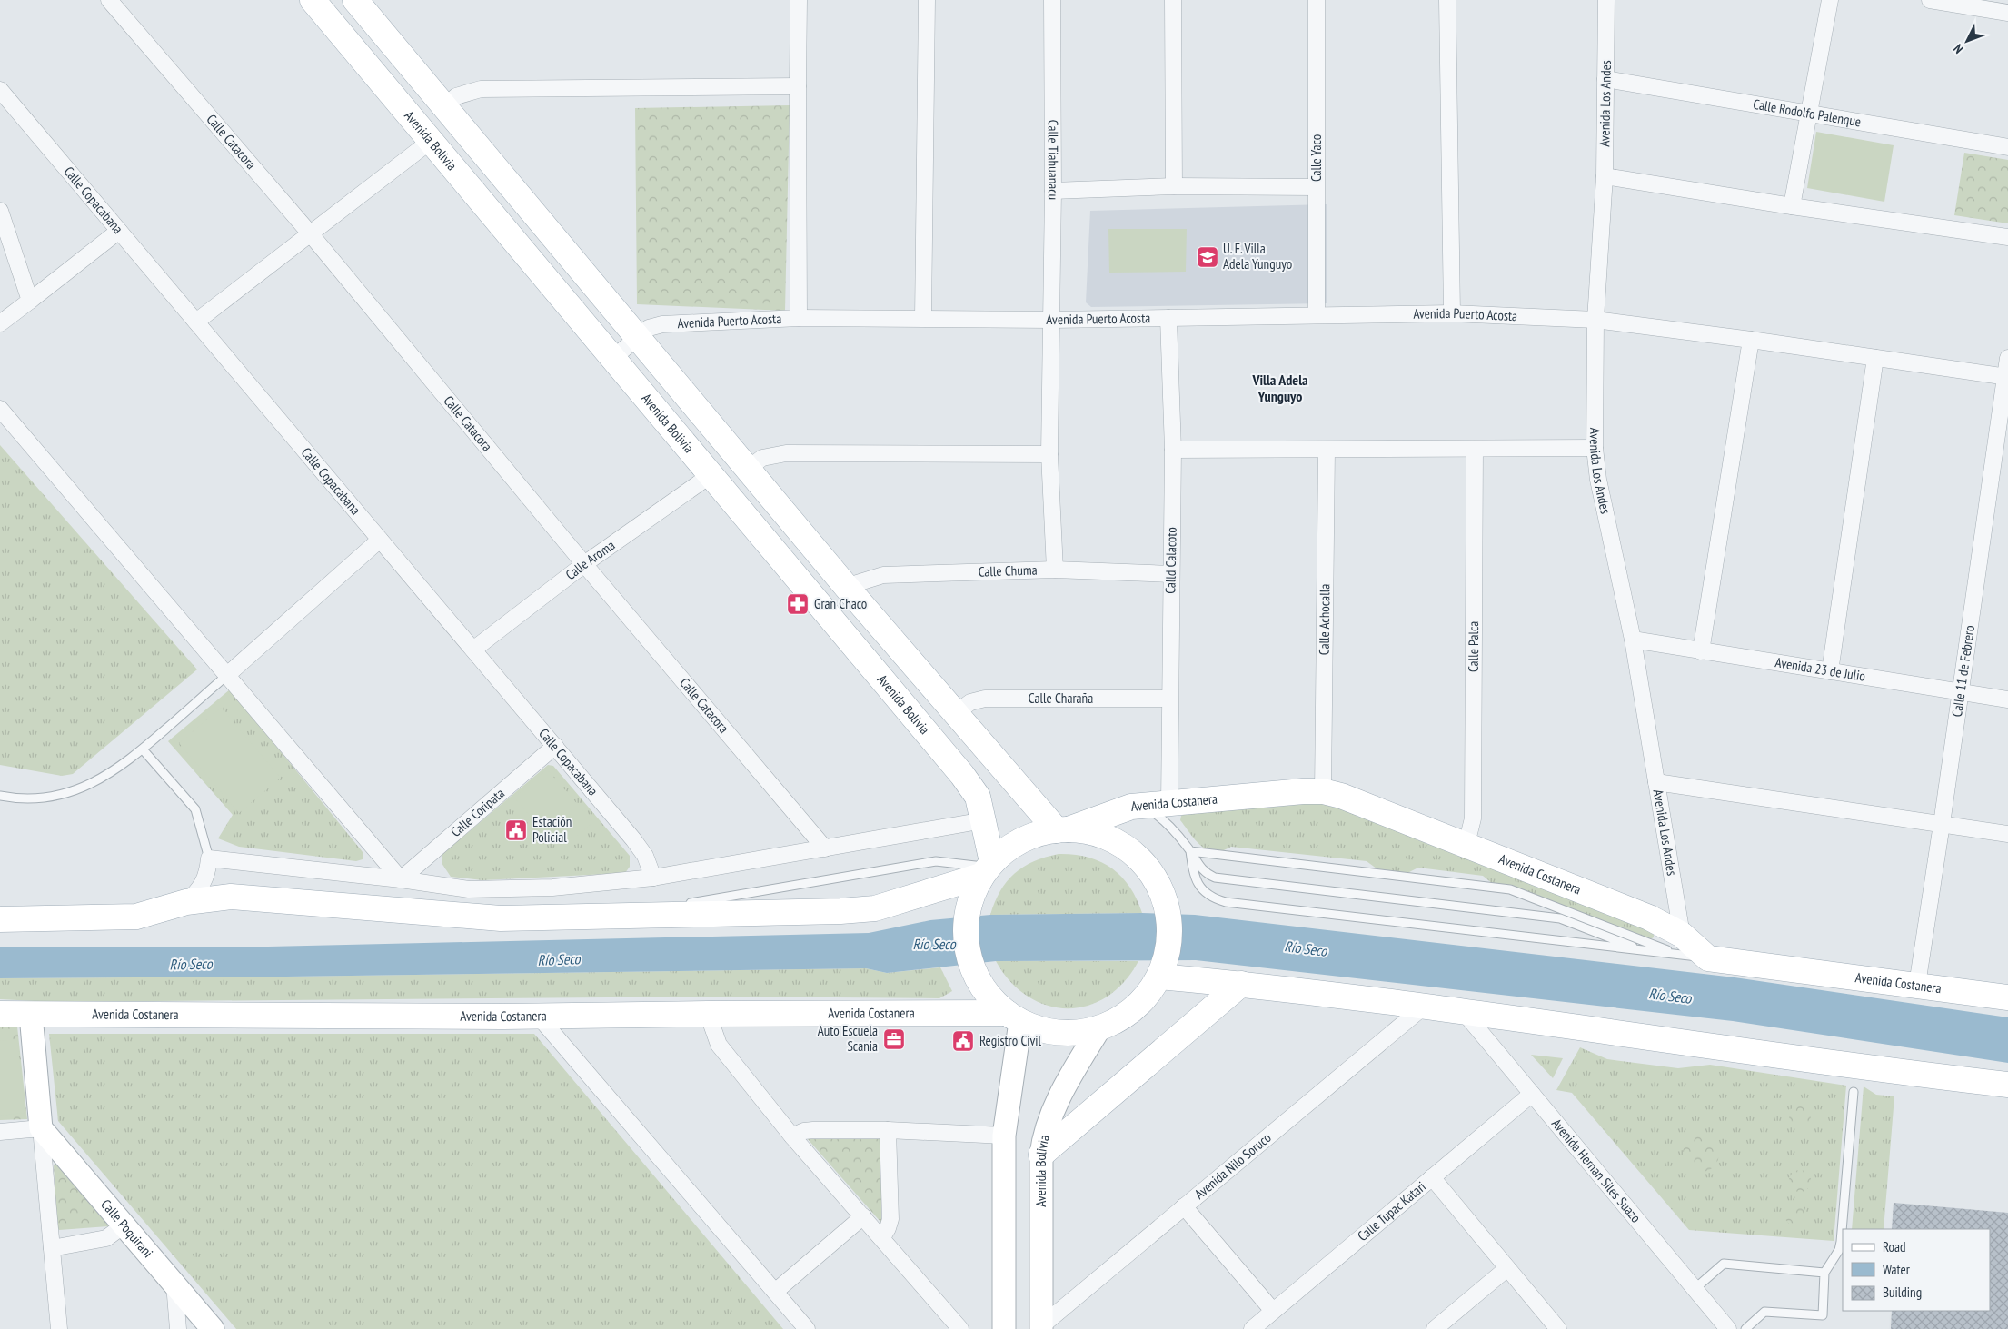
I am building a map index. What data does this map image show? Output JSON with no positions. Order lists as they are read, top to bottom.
{
  "streets": {
    "main road": ["Avenida Bolivia", "Avenida Costanera"],
    "street": [
      "Avenida Los Andes",
      "Calle Rodolfo Palenque",
      "Calle Catacora",
      "Calle Yaco",
      "Calle Tiahuanacu",
      "Calle Copacabana",
      "Avenida Puerto Acosta",
      "Calle Aroma",
      "Calld Calacoto",
      "Calle Chuma",
      "Calle Achocalla",
      "Calle Palca",
      "Avenida 23 de Julio",
      "Calle 11 de Febrero",
      "Calle Charaña",
      "Calle Coripata",
      "Avenida Nilo Soruco",
      "Avenida Hernan Siles Suazo",
      "Calle Tupac Katari",
      "Calle Poquirani"
    ]
  },
  "crossings": [
    ["Avenida Los Andes", "Calle Rodolfo Palenque"],
    ["Avenida Los Andes", "Avenida Puerto Acosta"],
    ["Avenida Los Andes", "Avenida 23 de Julio"],
    ["Avenida Los Andes", "Avenida Costanera"],
    ["Calle Catacora", "Calle Aroma"],
    ["Avenida Bolivia", "Avenida Puerto Acosta"],
    ["Avenida Bolivia", "Calle Aroma"],
    ["Avenida Bolivia", "Avenida Costanera"],
    ["Avenida Bolivia", "Avenida Nilo Soruco"],
    ["Calle Yaco", "Avenida Puerto Acosta"],
    ["Calle Tiahuanacu", "Avenida Puerto Acosta"],
    ["Calle Tiahuanacu", "Calle Chuma"],
    ["Calle Copacabana", "Calle Aroma"],
    ["Calle Copacabana", "Calle Coripata"],
    ["Avenida Puerto Acosta", "Calld Calacoto"],
    ["Avenida Puerto Acosta", "Calle 11 de Febrero"],
    ["Calld Calacoto", "Calle Chuma"],
    ["Calld Calacoto", "Calle Charaña"],
    ["Calld Calacoto", "Avenida Costanera"],
    ["Calle Achocalla", "Avenida Costanera"],
    ["Calle Palca", "Avenida Costanera"],
    ["Avenida 23 de Julio", "Calle 11 de Febrero"],
    ["Calle 11 de Febrero", "Avenida Costanera"],
    ["Avenida Hernan Siles Suazo", "Calle Tupac Katari"]
  ],
  "districts": ["Villa Adela Yunguyo"],
  "water": ["Río Seco"],
  "places": {
    "school or university": ["U. E. Villa Adela Yunguyo"],
    "pharmacy": ["Gran Chaco"],
    "public building": ["Estación Policial", "Registro Civil"],
    "office": ["Auto Escuela Scania"]
  },
  "legend": ["Road", "Water", "Building"],
  "north": "bottom left"
}
